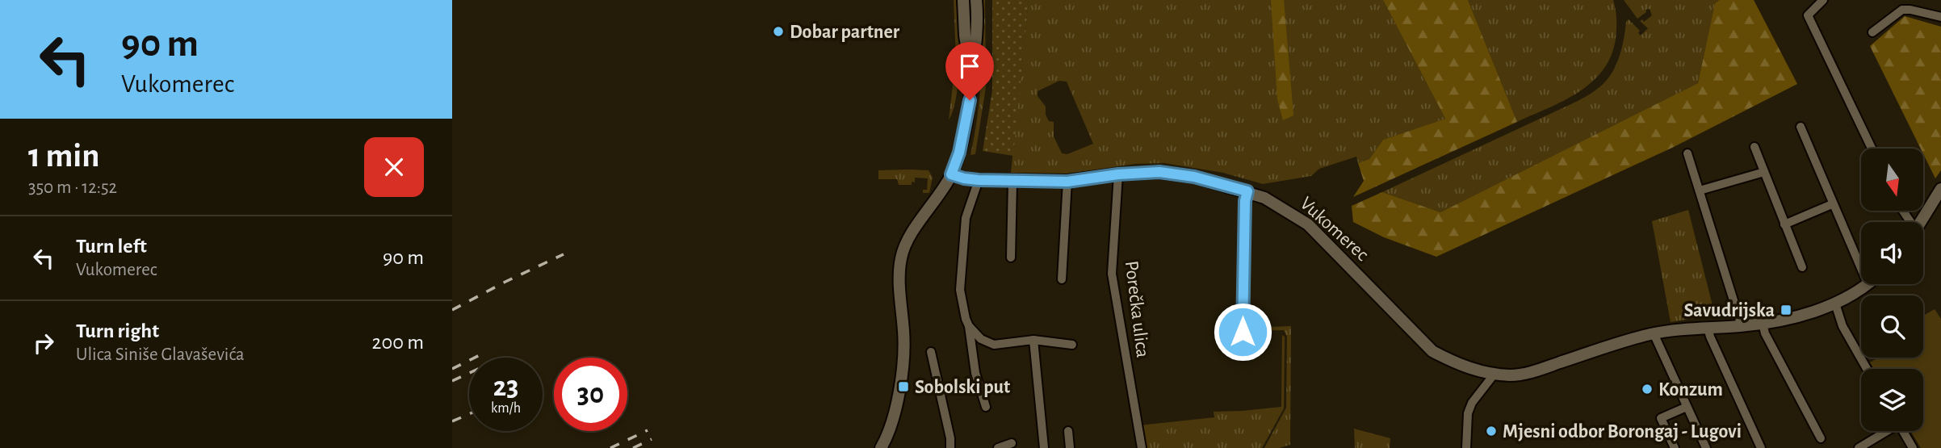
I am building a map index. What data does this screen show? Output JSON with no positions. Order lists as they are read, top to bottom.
{
  "streets": {
    "street": ["Vukomerec", "Porečka ulica"]
  },
  "crossings": [
    ["Vukomerec", "Porečka ulica"]
  ],
  "places": {
    "other": ["Dobar partner", "Konzum", "Mjesni odbor Borongaj - Lugovi"],
    "transit": ["Savudrijska", "Sobolski put"]
  },
  "north": "bottom",
  "page": {
    "turn": ["90 m", "Vukomerec"],
    "heading": ["1 min", "350 m · 12:52"],
    "list": [
      {
        "name": "Turn left",
        "note": "Vukomerec",
        "value": "90 m"
      },
      {
        "name": "Turn right",
        "note": "Ulica Siniše Glavaševića",
        "value": "200 m"
      }
    ],
    "speed": "23 km/h",
    "limit": "30"
  }
}
